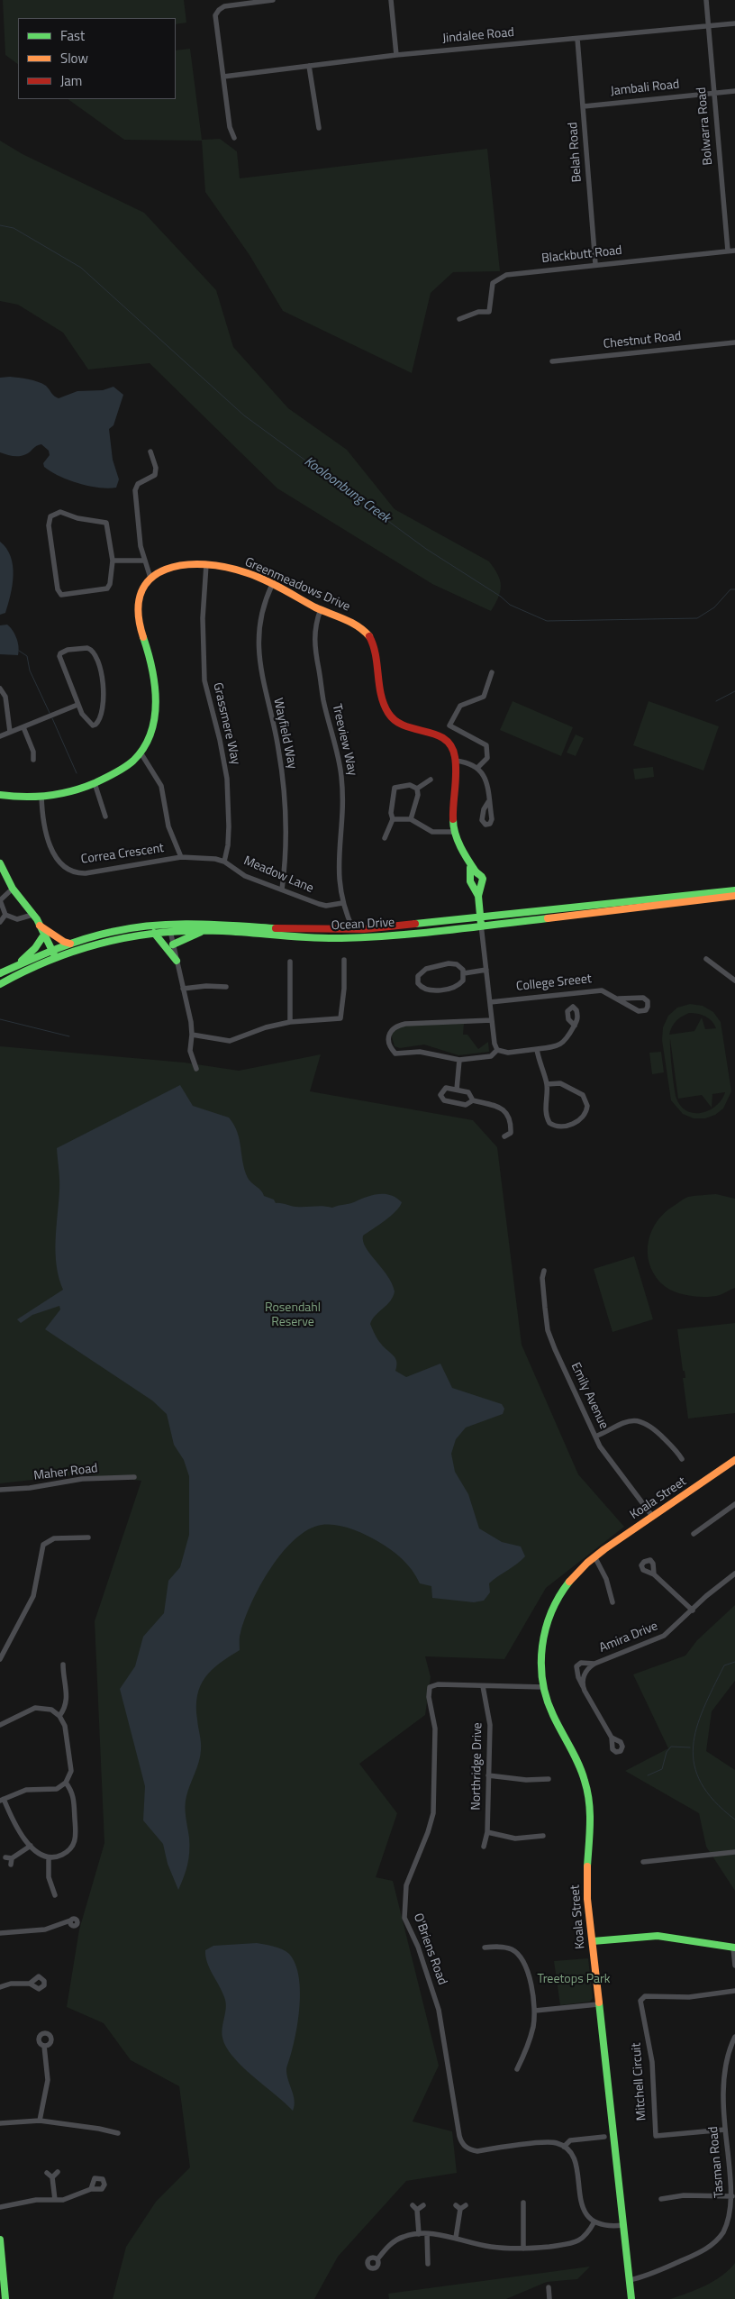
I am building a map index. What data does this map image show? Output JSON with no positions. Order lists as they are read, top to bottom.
{
  "streets": {
    "street": [
      "Jindalee Road",
      "Jambali Road",
      "Bolwarra Road",
      "Belah Road",
      "Blackbutt Road",
      "Chestnut Road",
      "Greenmeadows Drive",
      "Grassmere Way",
      "Wayfield Way",
      "Treeview Way",
      "Correa Crescent",
      "Meadow Lane",
      "Ocean Drive",
      "College Sreeet",
      "Emily Avenue",
      "Maher Road",
      "Koala Street",
      "Amira Drive",
      "Northridge Drive",
      "O'Briens Road",
      "Mitchell Circuit",
      "Tasman Road"
    ]
  },
  "crossings": [
    ["Jindalee Road", "Bolwarra Road"],
    ["Jindalee Road", "Belah Road"],
    ["Jambali Road", "Bolwarra Road"],
    ["Jambali Road", "Belah Road"],
    ["Bolwarra Road", "Blackbutt Road"],
    ["Belah Road", "Blackbutt Road"],
    ["Greenmeadows Drive", "Grassmere Way"],
    ["Greenmeadows Drive", "Wayfield Way"],
    ["Greenmeadows Drive", "Treeview Way"],
    ["Greenmeadows Drive", "Ocean Drive"],
    ["Grassmere Way", "Meadow Lane"],
    ["Wayfield Way", "Meadow Lane"],
    ["Treeview Way", "Meadow Lane"],
    ["Treeview Way", "Ocean Drive"],
    ["Correa Crescent", "Meadow Lane"],
    ["Emily Avenue", "Koala Street"],
    ["Koala Street", "O'Briens Road"],
    ["Koala Street", "Tasman Road"],
    ["Northridge Drive", "O'Briens Road"],
    ["Mitchell Circuit", "Tasman Road"]
  ],
  "water": ["Kooloonbung Creek"],
  "parks": ["Rosendahl Reserve", "Treetops Park"],
  "legend": ["Fast", "Slow", "Jam"]
}
